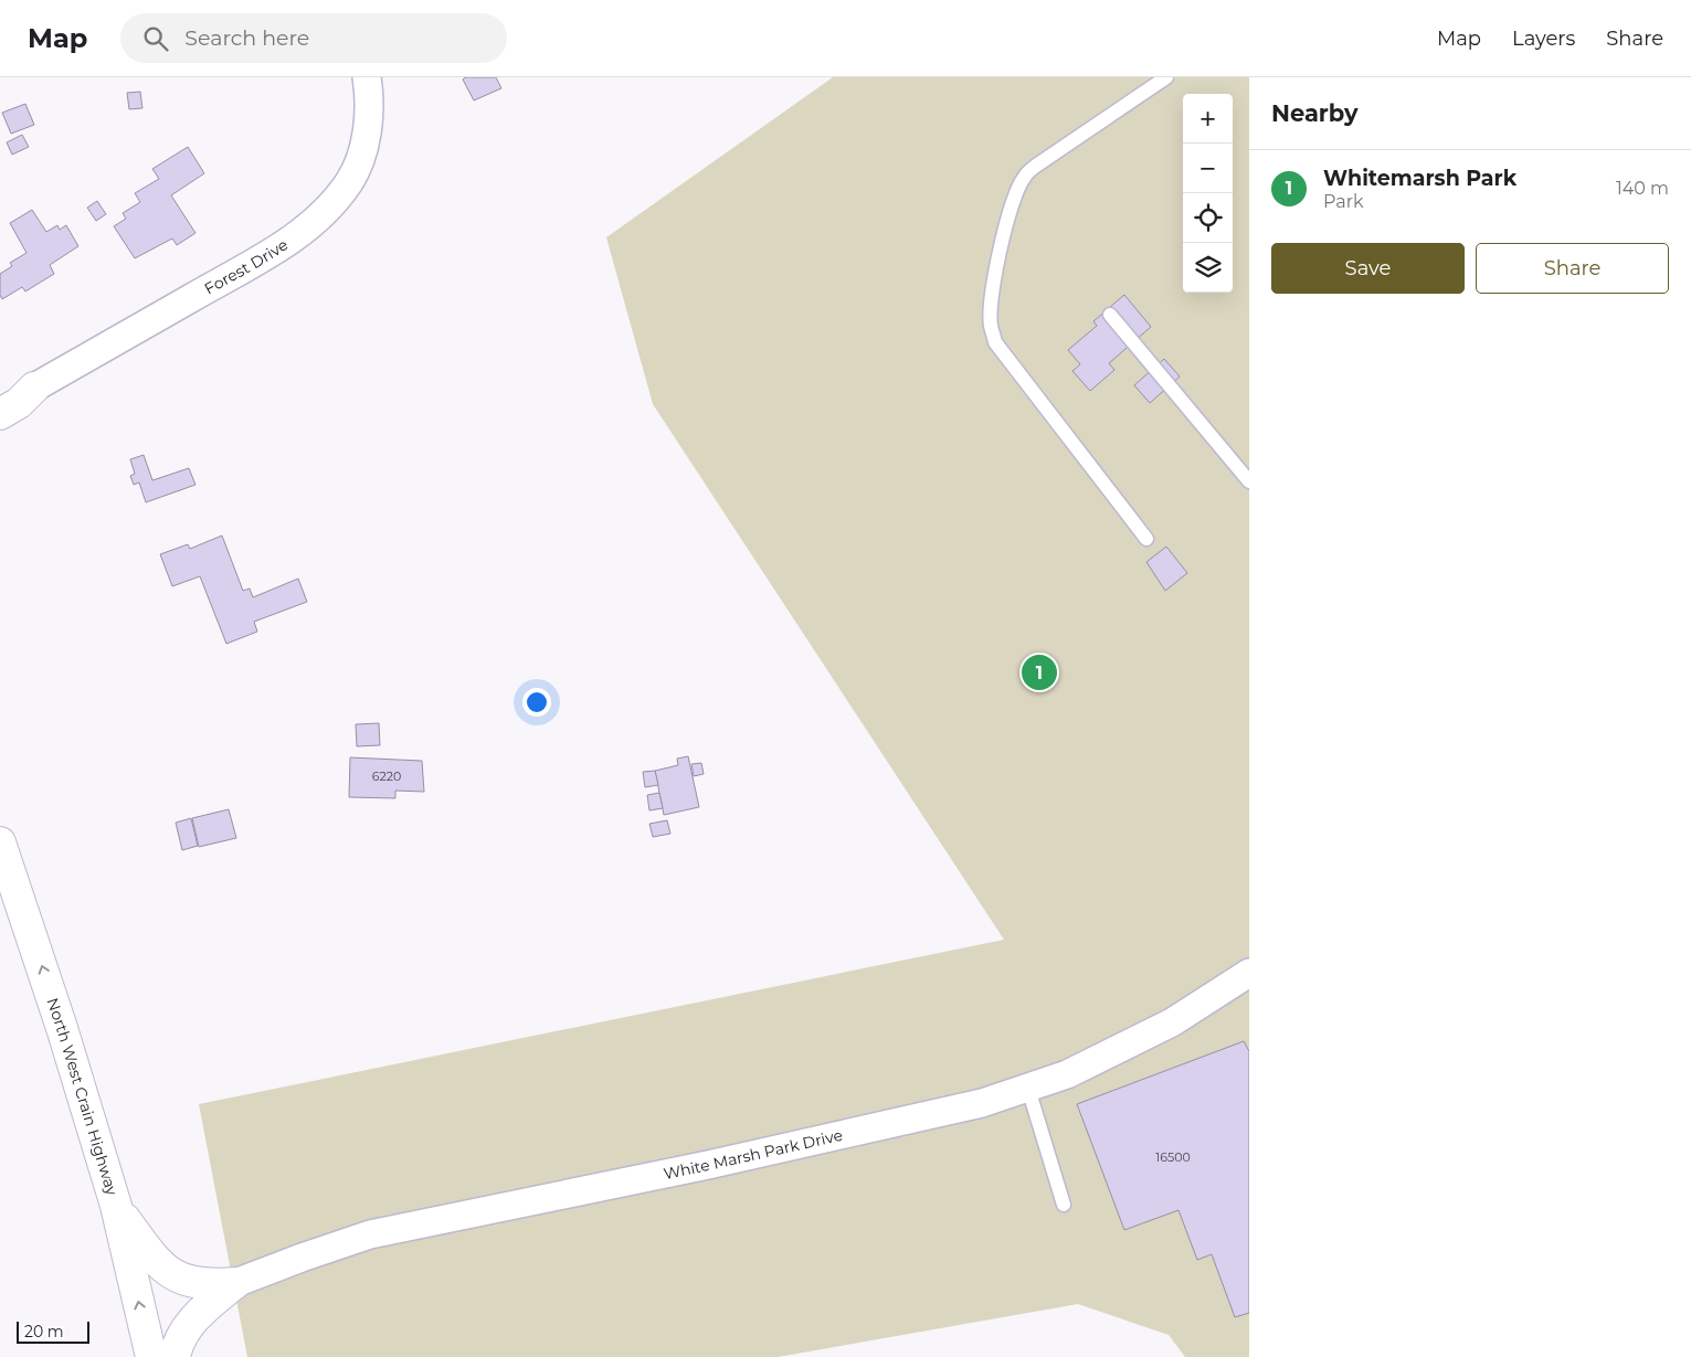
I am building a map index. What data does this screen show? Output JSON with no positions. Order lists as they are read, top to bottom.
{
  "streets": {
    "highway": ["North West Crain Highway"],
    "street": ["Forest Drive", "White Marsh Park Drive"]
  },
  "one_way": ["North West Crain Highway"],
  "house_numbers": ["6220", "16500"],
  "scale_bar": "20 m",
  "page": {
    "header": "Map",
    "search": "Search here",
    "nav": ["Map", "Layers", "Share"],
    "heading": "Nearby",
    "map_buttons": ["+", "−"],
    "list": [
      {
        "mark": "1",
        "name": "Whitemarsh Park",
        "note": "Park",
        "value": "140 m"
      }
    ],
    "buttons": ["Save", "Share"],
    "pins": "1",
    "scale": "20 m"
  }
}
